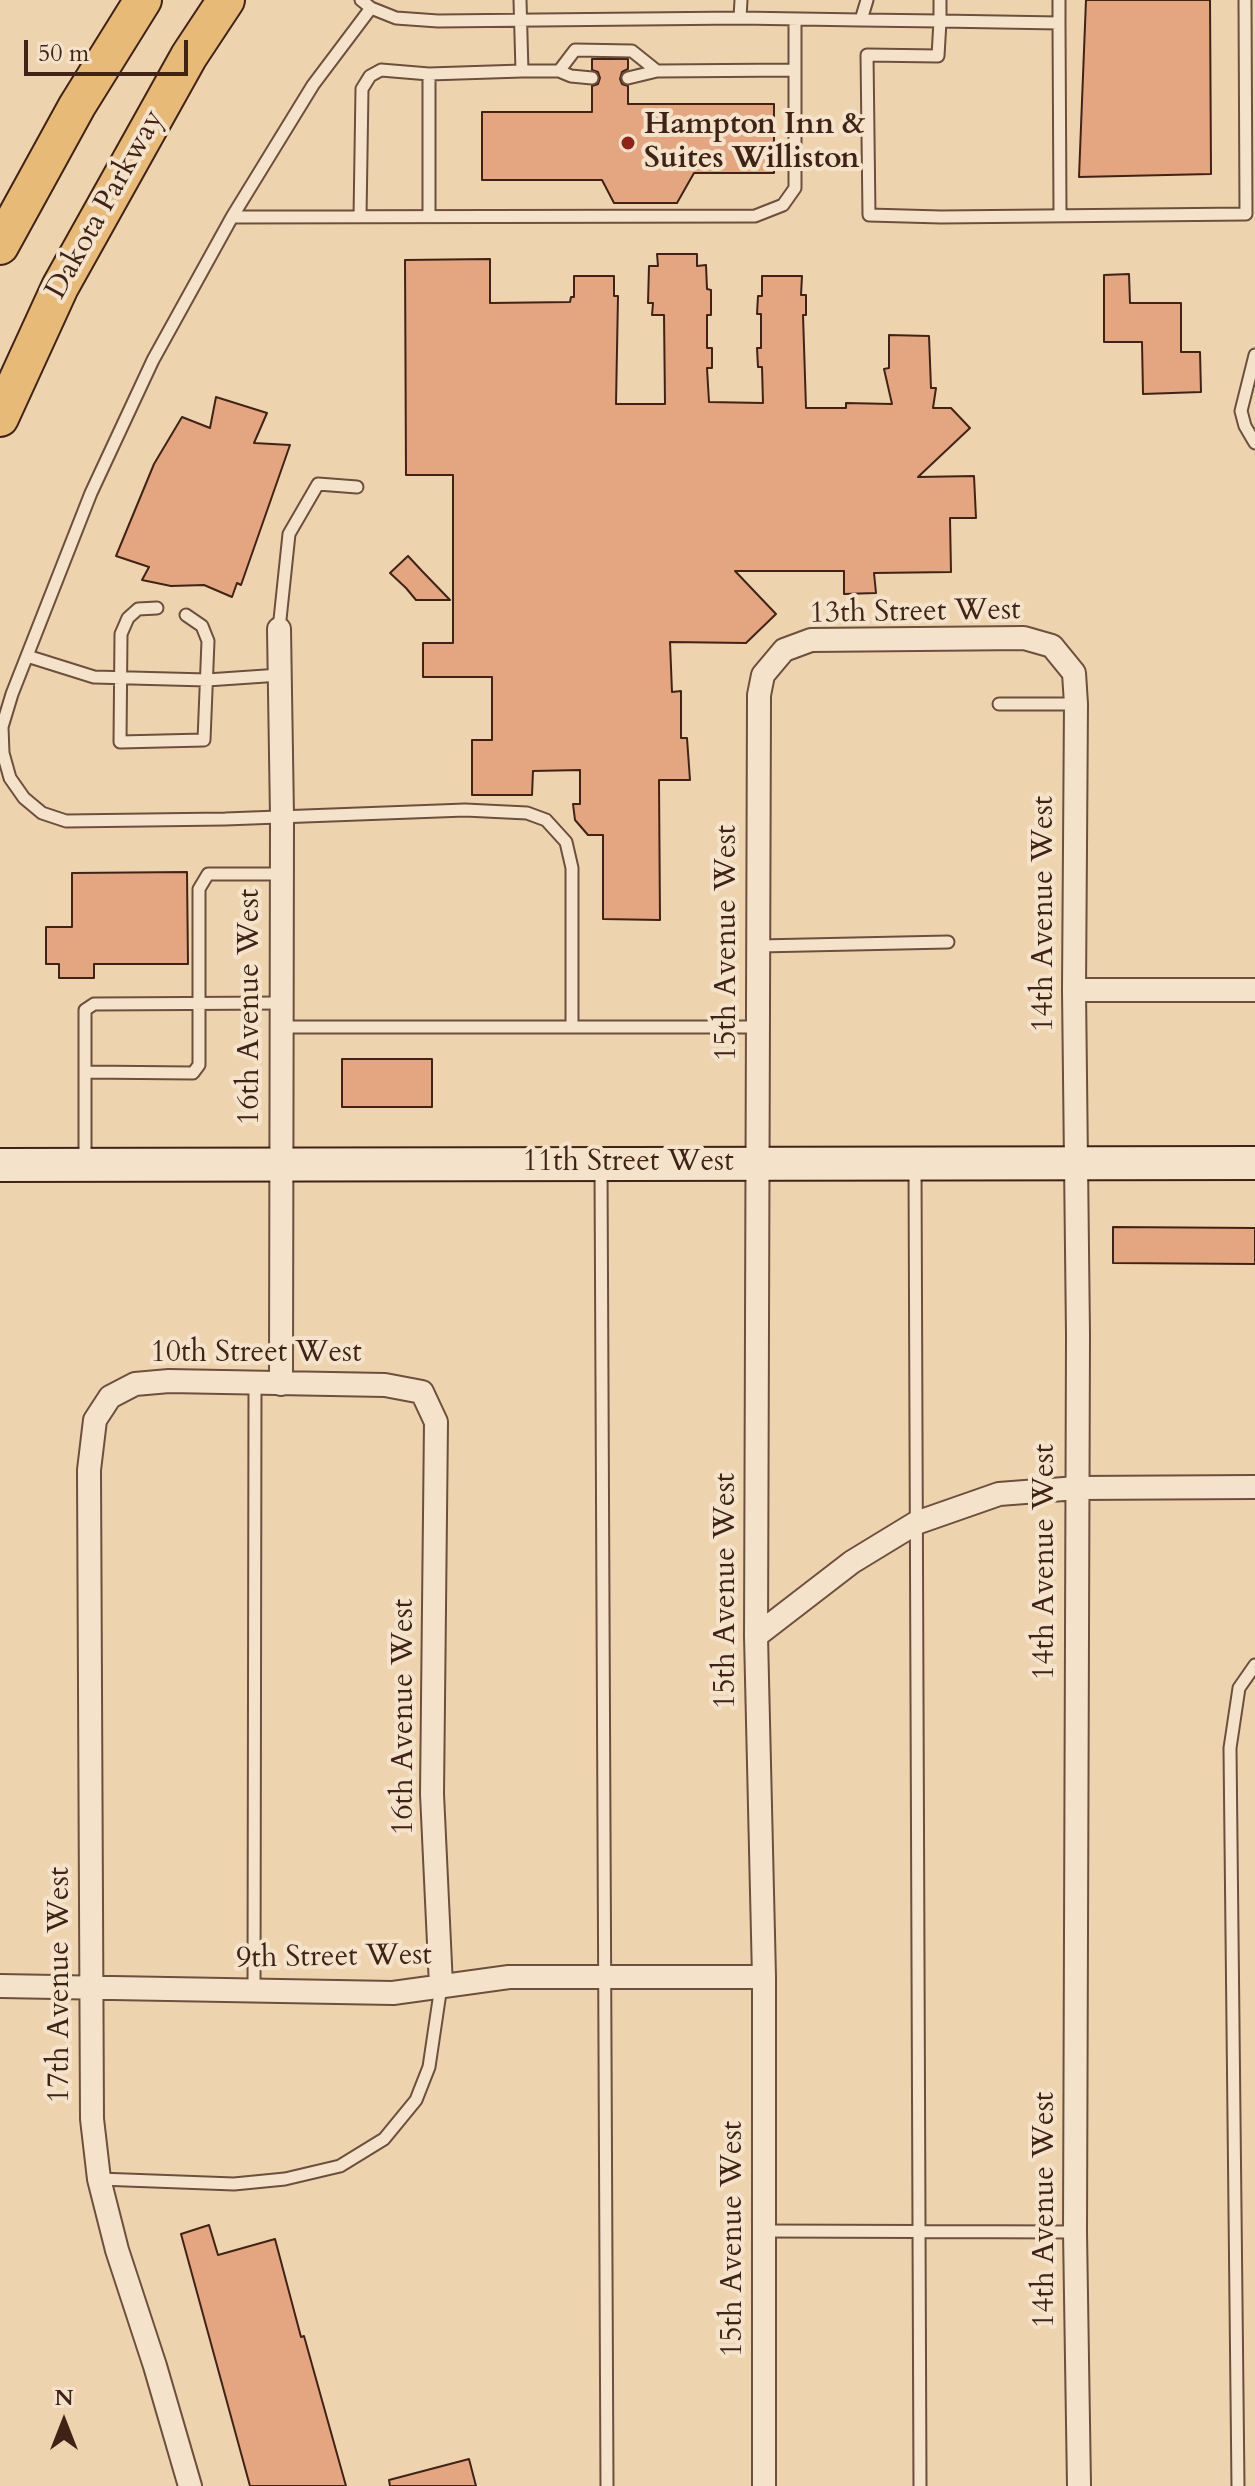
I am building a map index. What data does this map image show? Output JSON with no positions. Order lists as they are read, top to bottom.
{
  "streets": {
    "highway": ["Dakota Parkway"],
    "main road": ["11th Street West"],
    "street": [
      "13th Street West",
      "14th Avenue West",
      "15th Avenue West",
      "16th Avenue West",
      "10th Street West",
      "9th Street West",
      "17th Avenue West"
    ]
  },
  "crossings": [
    ["13th Street West", "14th Avenue West"],
    ["13th Street West", "15th Avenue West"],
    ["14th Avenue West", "11th Street West"],
    ["15th Avenue West", "11th Street West"],
    ["15th Avenue West", "9th Street West"],
    ["16th Avenue West", "11th Street West"],
    ["16th Avenue West", "10th Street West"],
    ["16th Avenue West", "9th Street West"],
    ["10th Street West", "17th Avenue West"],
    ["9th Street West", "17th Avenue West"]
  ],
  "places": ["Hampton Inn & Suites Williston"],
  "scale_bar": "50 m",
  "north": "top"
}
